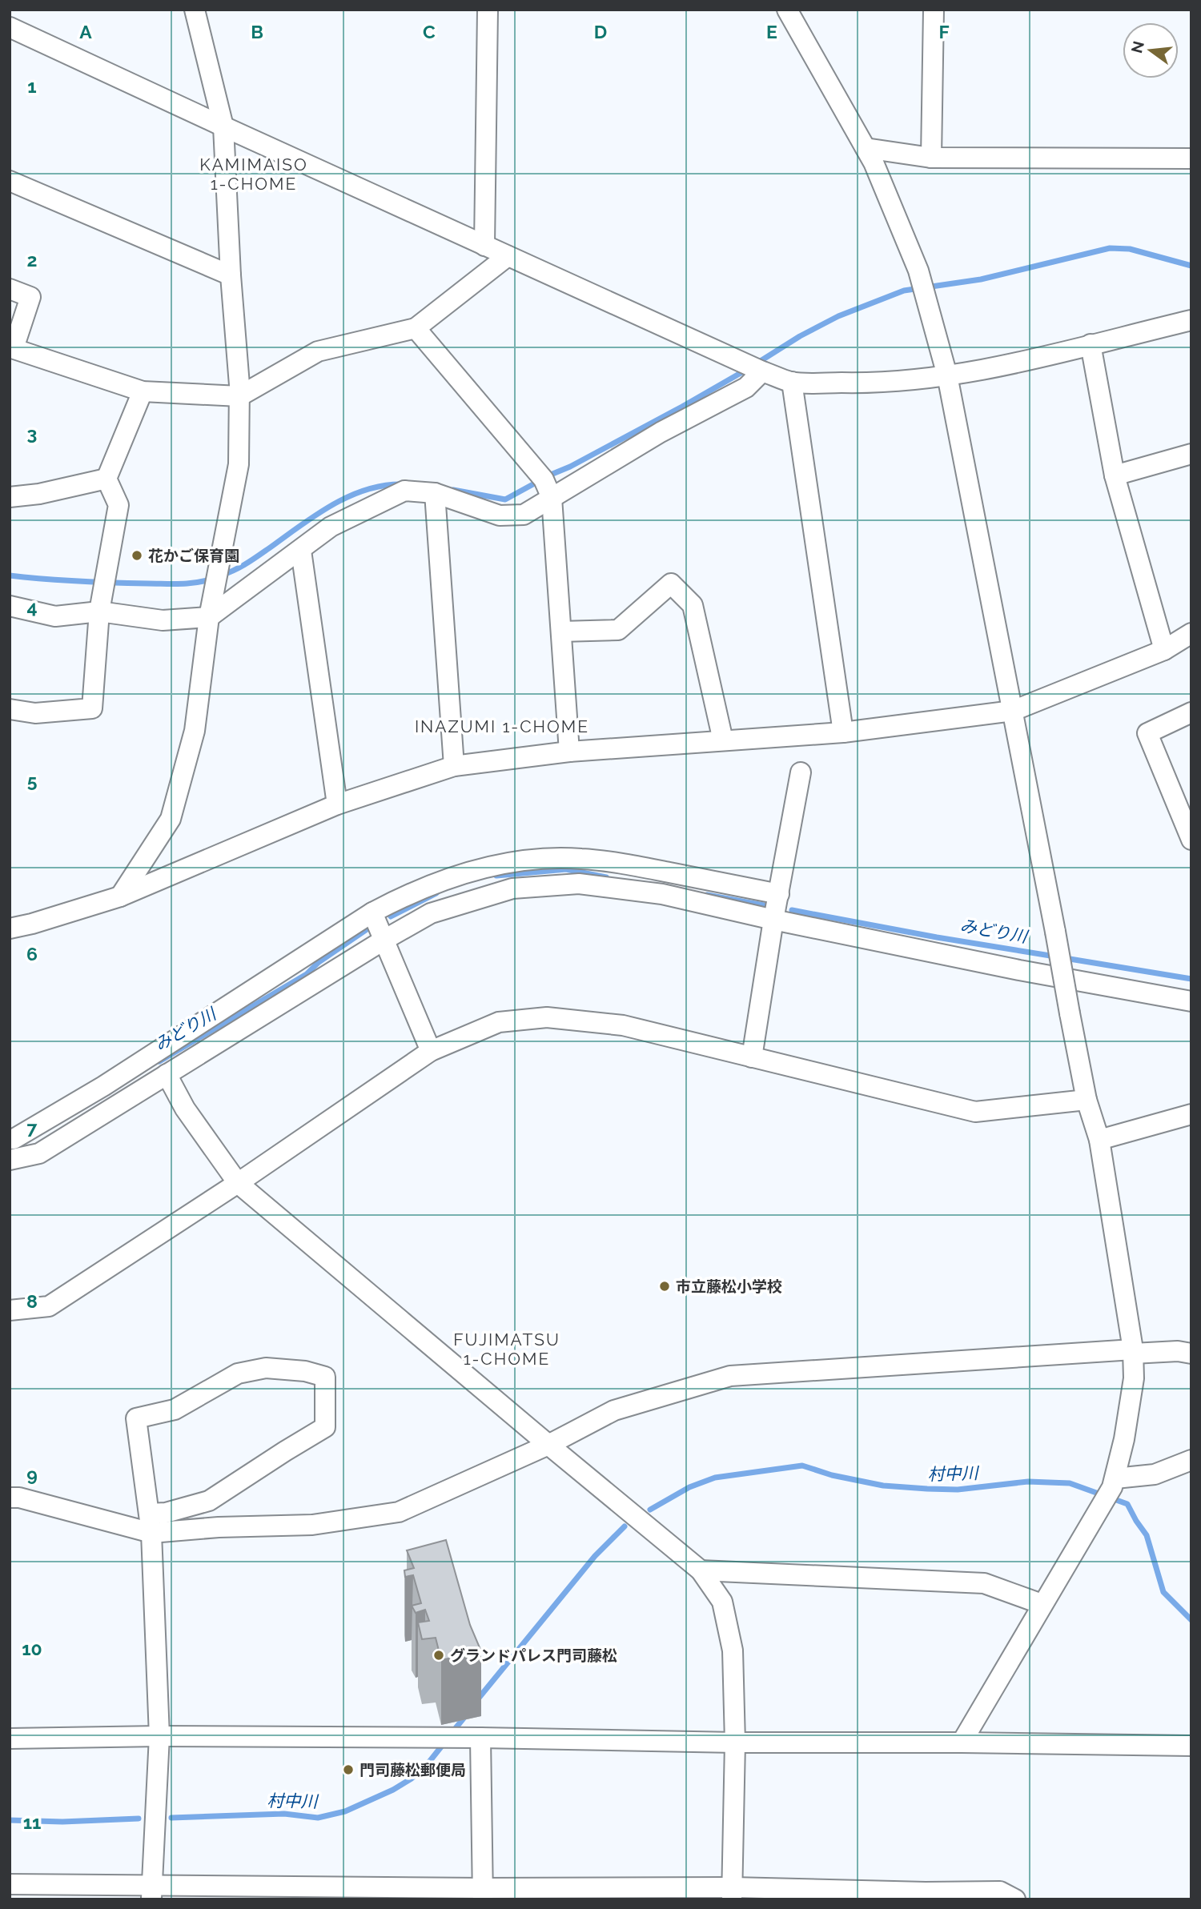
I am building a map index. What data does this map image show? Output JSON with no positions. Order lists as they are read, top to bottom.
{
  "districts": ["KAMIMAISO 1-CHOME", "INAZUMI 1-CHOME", "FUJIMATSU 1-CHOME"],
  "water": ["みどり川", "村中川"],
  "places": [
    "花かご保育園",
    "市立藤松小学校",
    "グランドパレス門司藤松",
    "門司藤松郵便局"
  ],
  "north": "left",
  "grid": {
    "columns": [
      "A",
      "B",
      "C",
      "D",
      "E",
      "F"
    ],
    "rows": [
      "1",
      "2",
      "3",
      "4",
      "5",
      "6",
      "7",
      "8",
      "9",
      "10",
      "11"
    ]
  }
}
